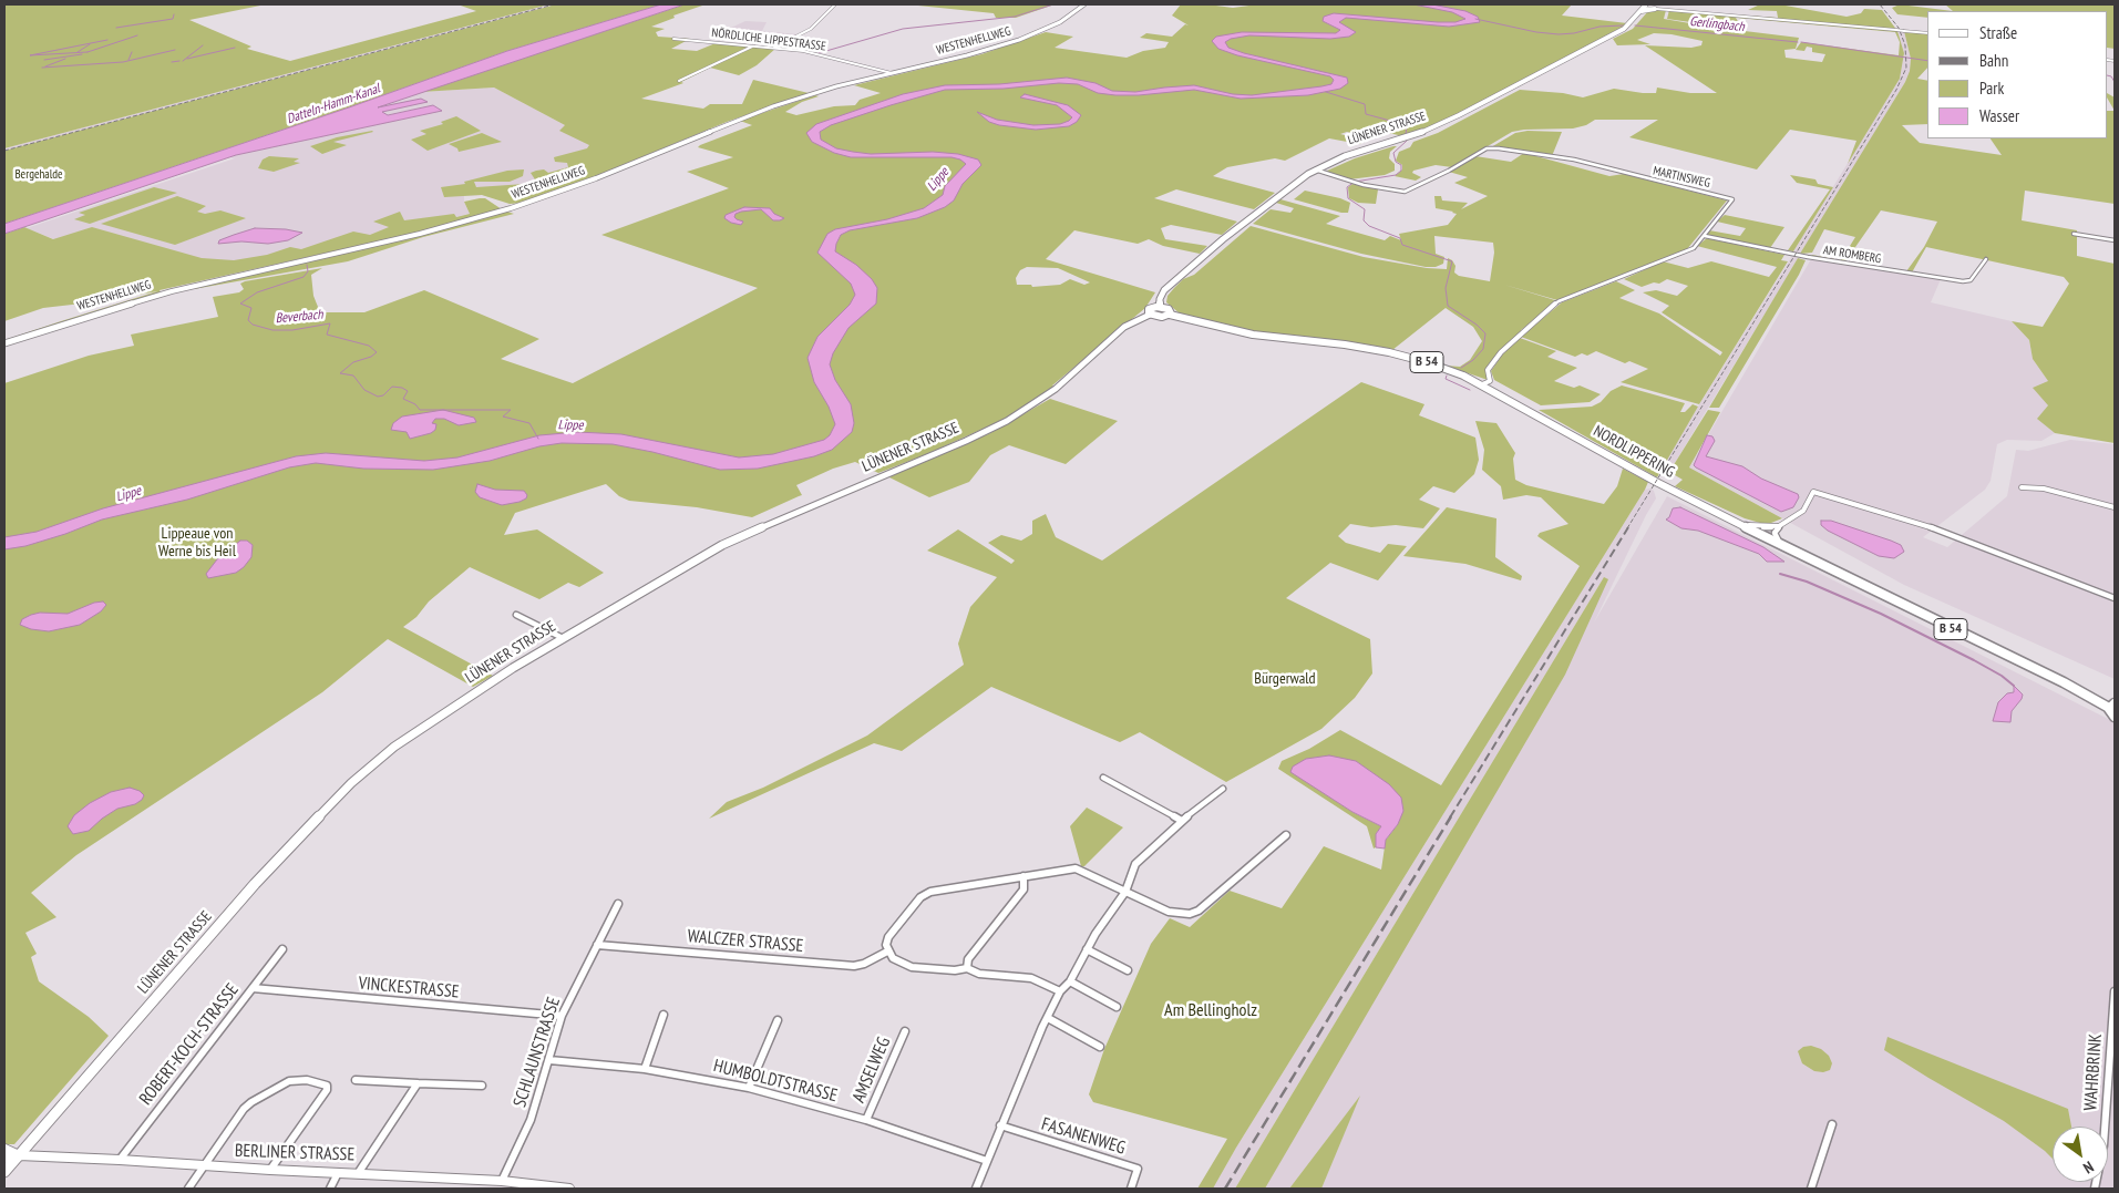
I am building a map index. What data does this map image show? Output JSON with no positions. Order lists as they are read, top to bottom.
{
  "streets": {
    "main road": [
      "WESTENHELLWEG",
      "LÜNENER STRASSE",
      "B 54",
      "NORDLIPPERING"
    ],
    "street": [
      "NÖRDLICHE LIPPESTRASSE",
      "MARTINSWEG",
      "AM ROMBERG",
      "WALCZER STRASSE",
      "VINCKESTRASSE",
      "ROBERT-KOCH-STRASSE",
      "SCHLAUNSTRASSE",
      "AMSELWEG",
      "WAHRBRINK",
      "HUMBOLDTSTRASSE",
      "FASANENWEG",
      "BERLINER STRASSE"
    ]
  },
  "crossings": [
    ["NÖRDLICHE LIPPESTRASSE", "WESTENHELLWEG"],
    ["LÜNENER STRASSE", "MARTINSWEG"],
    ["LÜNENER STRASSE", "BERLINER STRASSE"],
    ["MARTINSWEG", "AM ROMBERG"],
    ["MARTINSWEG", "NORDLIPPERING"],
    ["WALCZER STRASSE", "SCHLAUNSTRASSE"],
    ["VINCKESTRASSE", "ROBERT-KOCH-STRASSE"],
    ["VINCKESTRASSE", "SCHLAUNSTRASSE"],
    ["ROBERT-KOCH-STRASSE", "BERLINER STRASSE"],
    ["SCHLAUNSTRASSE", "HUMBOLDTSTRASSE"],
    ["SCHLAUNSTRASSE", "BERLINER STRASSE"],
    ["AMSELWEG", "HUMBOLDTSTRASSE"]
  ],
  "water": [
    "Gerlingbach",
    "Datteln-Hamm-Kanal",
    "Lippe",
    "Beverbach"
  ],
  "parks": [
    "Bergehalde",
    "Lippeaue von Werne bis Heil",
    "Bürgerwald",
    "Am Bellingholz"
  ],
  "legend": [
    "Straße",
    "Bahn",
    "Park",
    "Wasser"
  ],
  "north": "bottom right"
}
